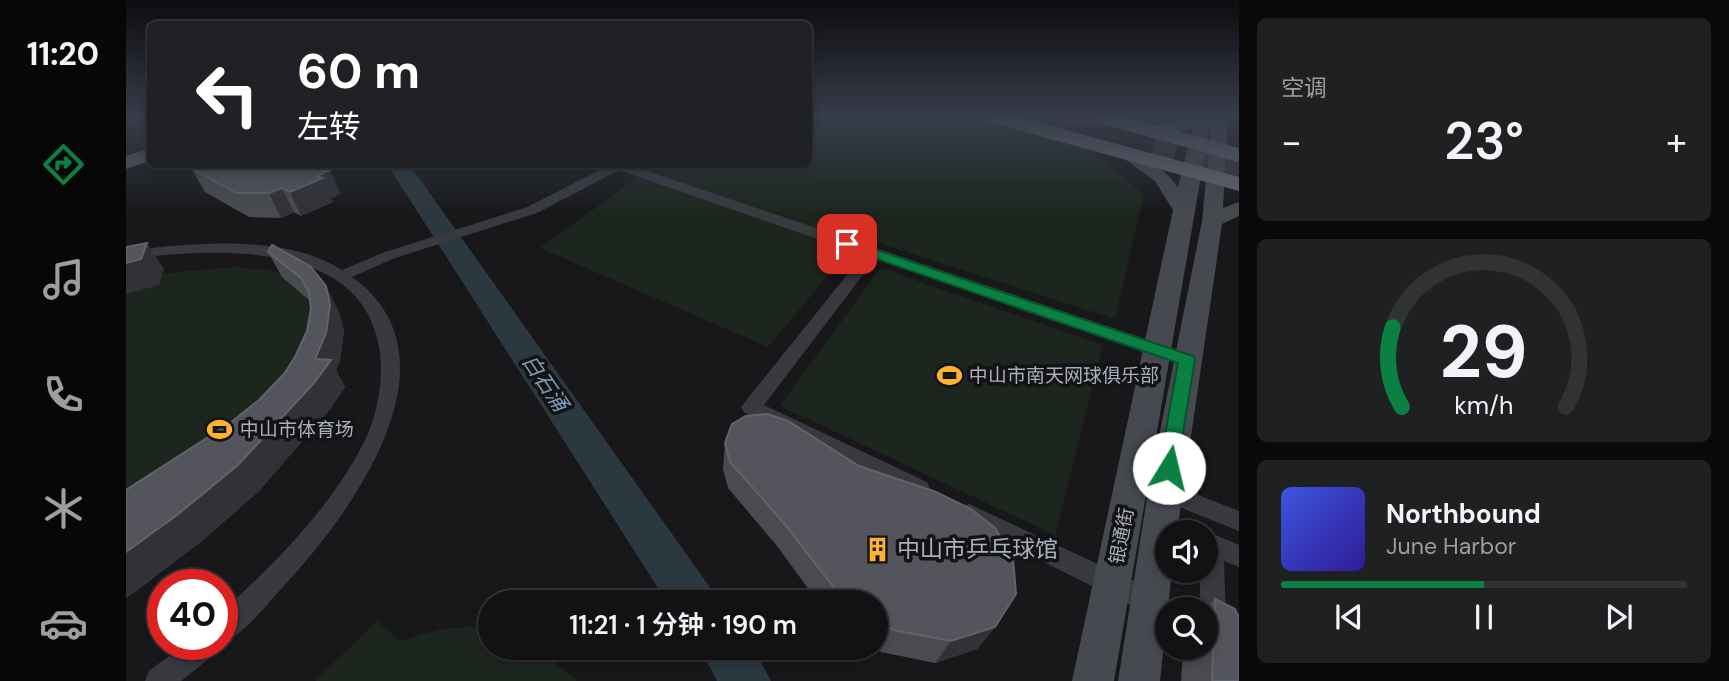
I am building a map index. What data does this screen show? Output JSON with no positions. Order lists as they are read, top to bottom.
{
  "streets": {
    "street": ["银通街"]
  },
  "water": ["白石涌"],
  "places": {
    "sports": ["中山市南天网球俱乐部", "中山市体育场"],
    "building": ["中山市乒乓球馆"]
  },
  "page": {
    "tabs": "11:20",
    "tile": "空调",
    "turn": ["60 m", "左转"],
    "heat": ["−", "23°", "+"],
    "song": ["Northbound", "June Harbor"],
    "limit": "40",
    "trip": "11:21 · 1 分钟 · 190 m",
    "gauge": ["29", "km/h"]
  }
}
